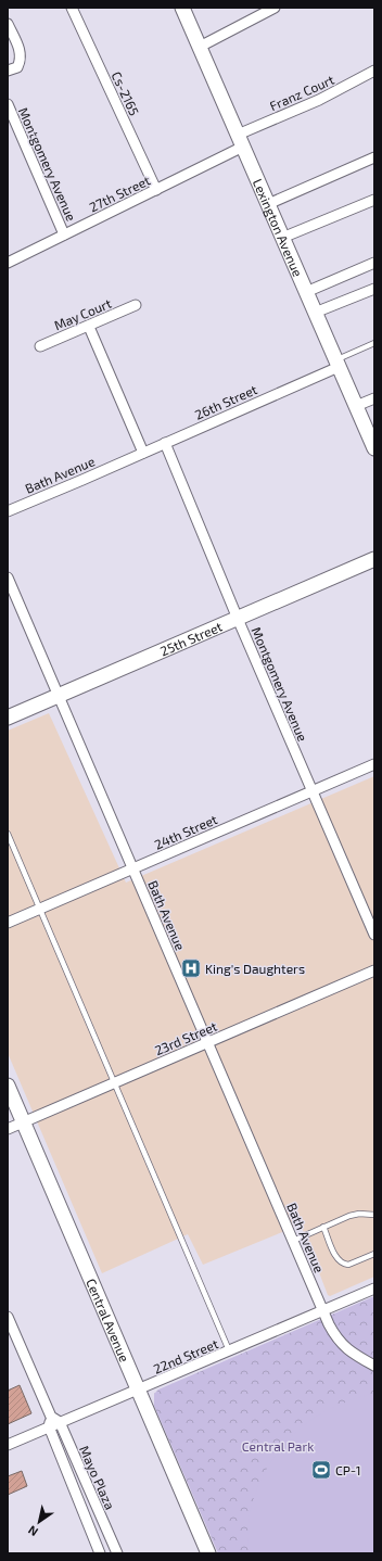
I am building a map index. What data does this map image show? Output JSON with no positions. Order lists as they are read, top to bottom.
{
  "streets": {
    "street": [
      "Franz Court",
      "Cs-2165",
      "Montgomery Avenue",
      "27th Street",
      "Lexington Avenue",
      "May Court",
      "26th Street",
      "Bath Avenue",
      "25th Street",
      "24th Street",
      "23rd Street",
      "Central Avenue",
      "22nd Street",
      "Mayo Plaza"
    ]
  },
  "crossings": [
    ["Franz Court", "27th Street"],
    ["Franz Court", "Lexington Avenue"],
    ["Cs-2165", "27th Street"],
    ["Montgomery Avenue", "27th Street"],
    ["Montgomery Avenue", "26th Street"],
    ["Montgomery Avenue", "25th Street"],
    ["Montgomery Avenue", "24th Street"],
    ["27th Street", "Lexington Avenue"],
    ["Lexington Avenue", "26th Street"],
    ["26th Street", "Bath Avenue"],
    ["Bath Avenue", "25th Street"],
    ["Bath Avenue", "24th Street"],
    ["Bath Avenue", "23rd Street"],
    ["Bath Avenue", "22nd Street"],
    ["23rd Street", "Central Avenue"],
    ["Central Avenue", "22nd Street"],
    ["22nd Street", "Mayo Plaza"]
  ],
  "parks": ["Central Park"],
  "places": {
    "hospital": ["King's Daughters"],
    "sports": ["CP-1"]
  },
  "north": "bottom left"
}
